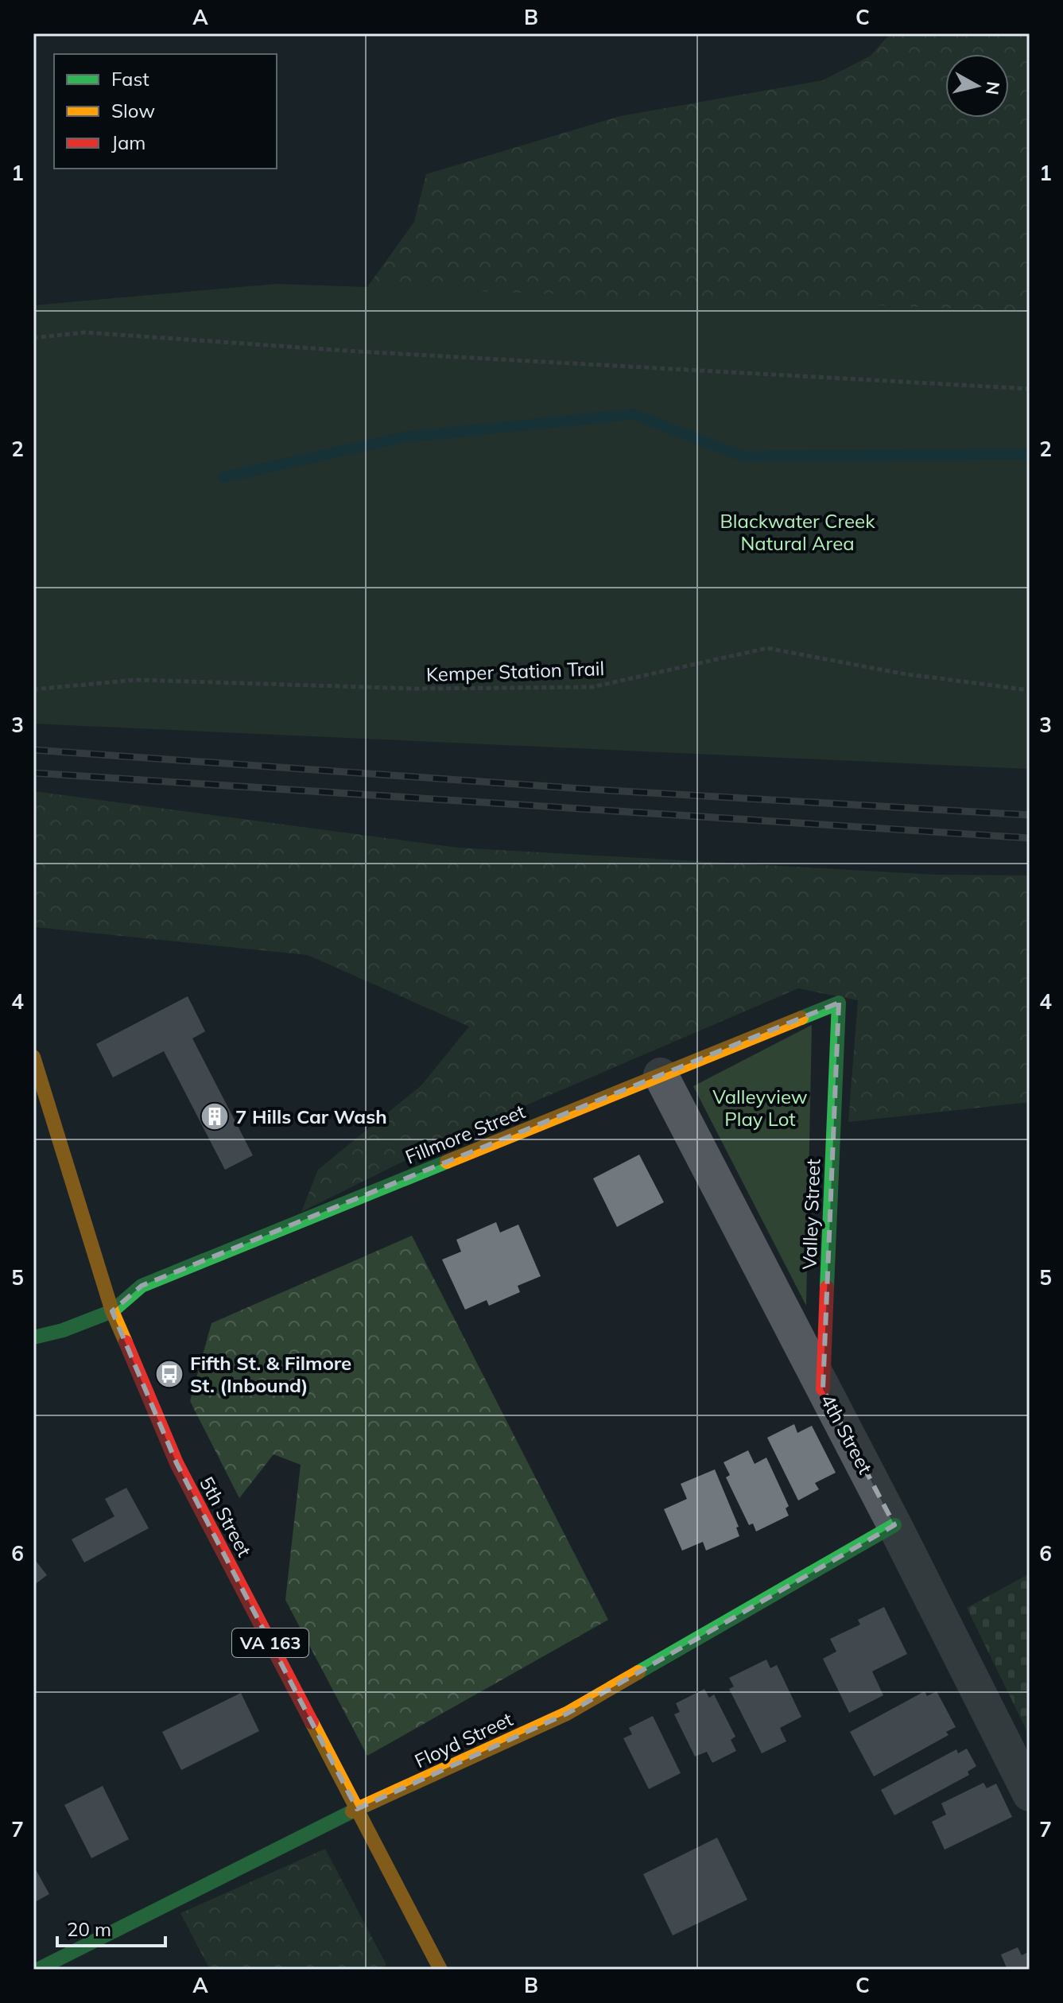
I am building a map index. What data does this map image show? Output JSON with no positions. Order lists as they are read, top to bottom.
{
  "streets": {
    "street": [
      "Fillmore Street",
      "Valley Street",
      "4th Street",
      "5th Street",
      "VA 163",
      "Floyd Street"
    ],
    "path": ["Kemper Station Trail"]
  },
  "crossings": [
    ["Fillmore Street", "Valley Street"],
    ["Fillmore Street", "4th Street"],
    ["Fillmore Street", "5th Street"],
    ["Valley Street", "4th Street"],
    ["4th Street", "Floyd Street"],
    ["5th Street", "Floyd Street"]
  ],
  "parks": ["Blackwater Creek Natural Area", "Valleyview Play Lot"],
  "places": {
    "building": ["7 Hills Car Wash"],
    "bus stop": ["Fifth St. & Filmore St. (Inbound)"]
  },
  "legend": ["Fast", "Slow", "Jam"],
  "scale_bar": "20 m",
  "north": "right",
  "grid": {
    "columns": ["A", "B", "C"],
    "rows": [
      "1",
      "2",
      "3",
      "4",
      "5",
      "6",
      "7"
    ]
  }
}
